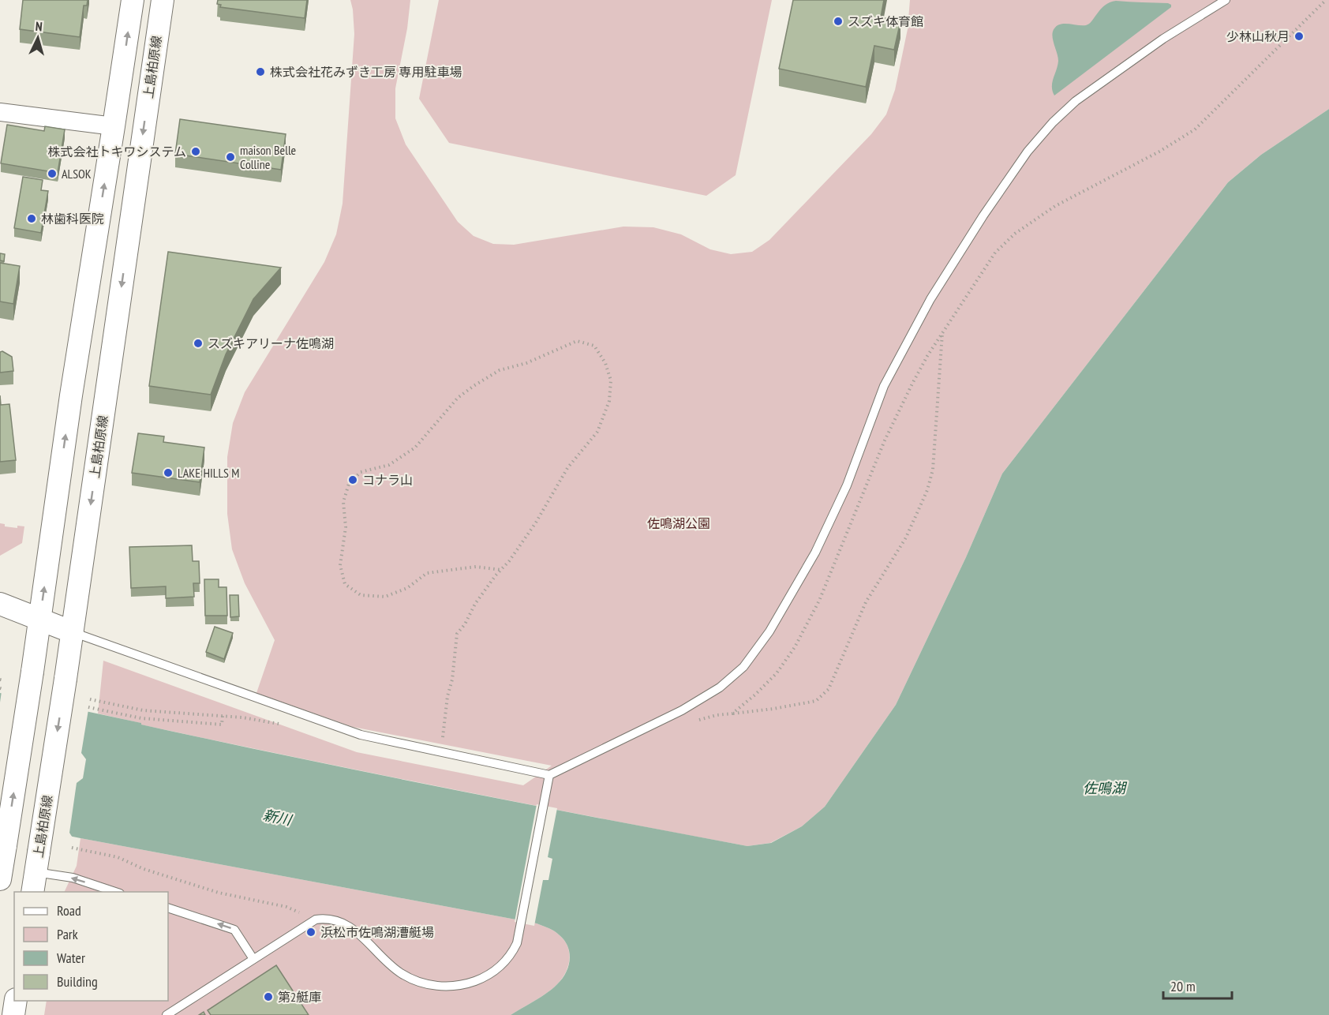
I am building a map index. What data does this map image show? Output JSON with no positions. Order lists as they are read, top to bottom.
{
  "streets": {
    "street": ["上島柏原線"]
  },
  "water": ["佐鳴湖", "新川"],
  "parks": ["佐鳴湖公園"],
  "places": [
    "スズキ体育館",
    "少林山秋月",
    "株式会社花みずき工房 専用駐車場",
    "株式会社トキワシステム",
    "maison Belle Colline",
    "ALSOK",
    "林歯科医院",
    "スズキアリーナ佐鳴湖",
    "LAKE HILLS M",
    "コナラ山",
    "浜松市佐鳴湖漕艇場",
    "第2艇庫"
  ],
  "legend": [
    "Road",
    "Park",
    "Water",
    "Building"
  ],
  "scale_bar": "20 m",
  "north": "top"
}
